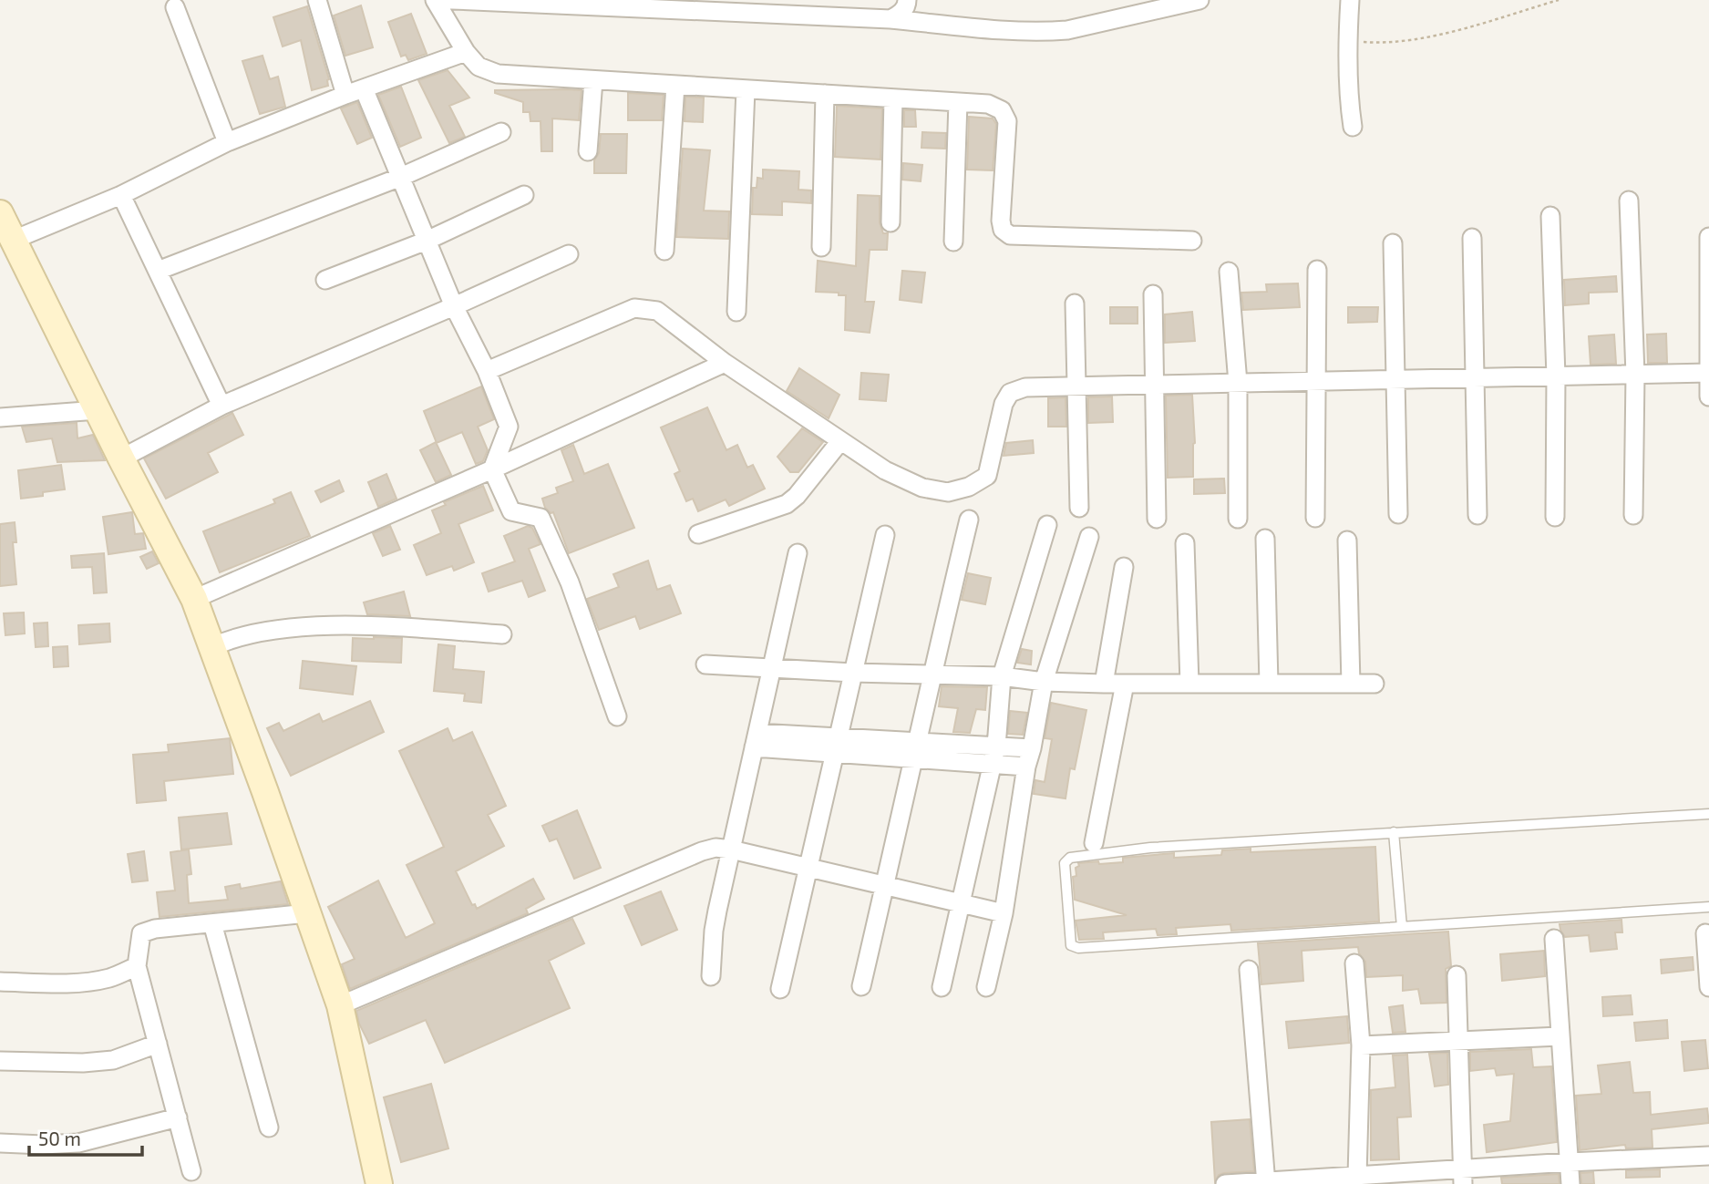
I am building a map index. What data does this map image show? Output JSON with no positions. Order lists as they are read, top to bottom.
{
  "scale_bar": "50 m"
}
